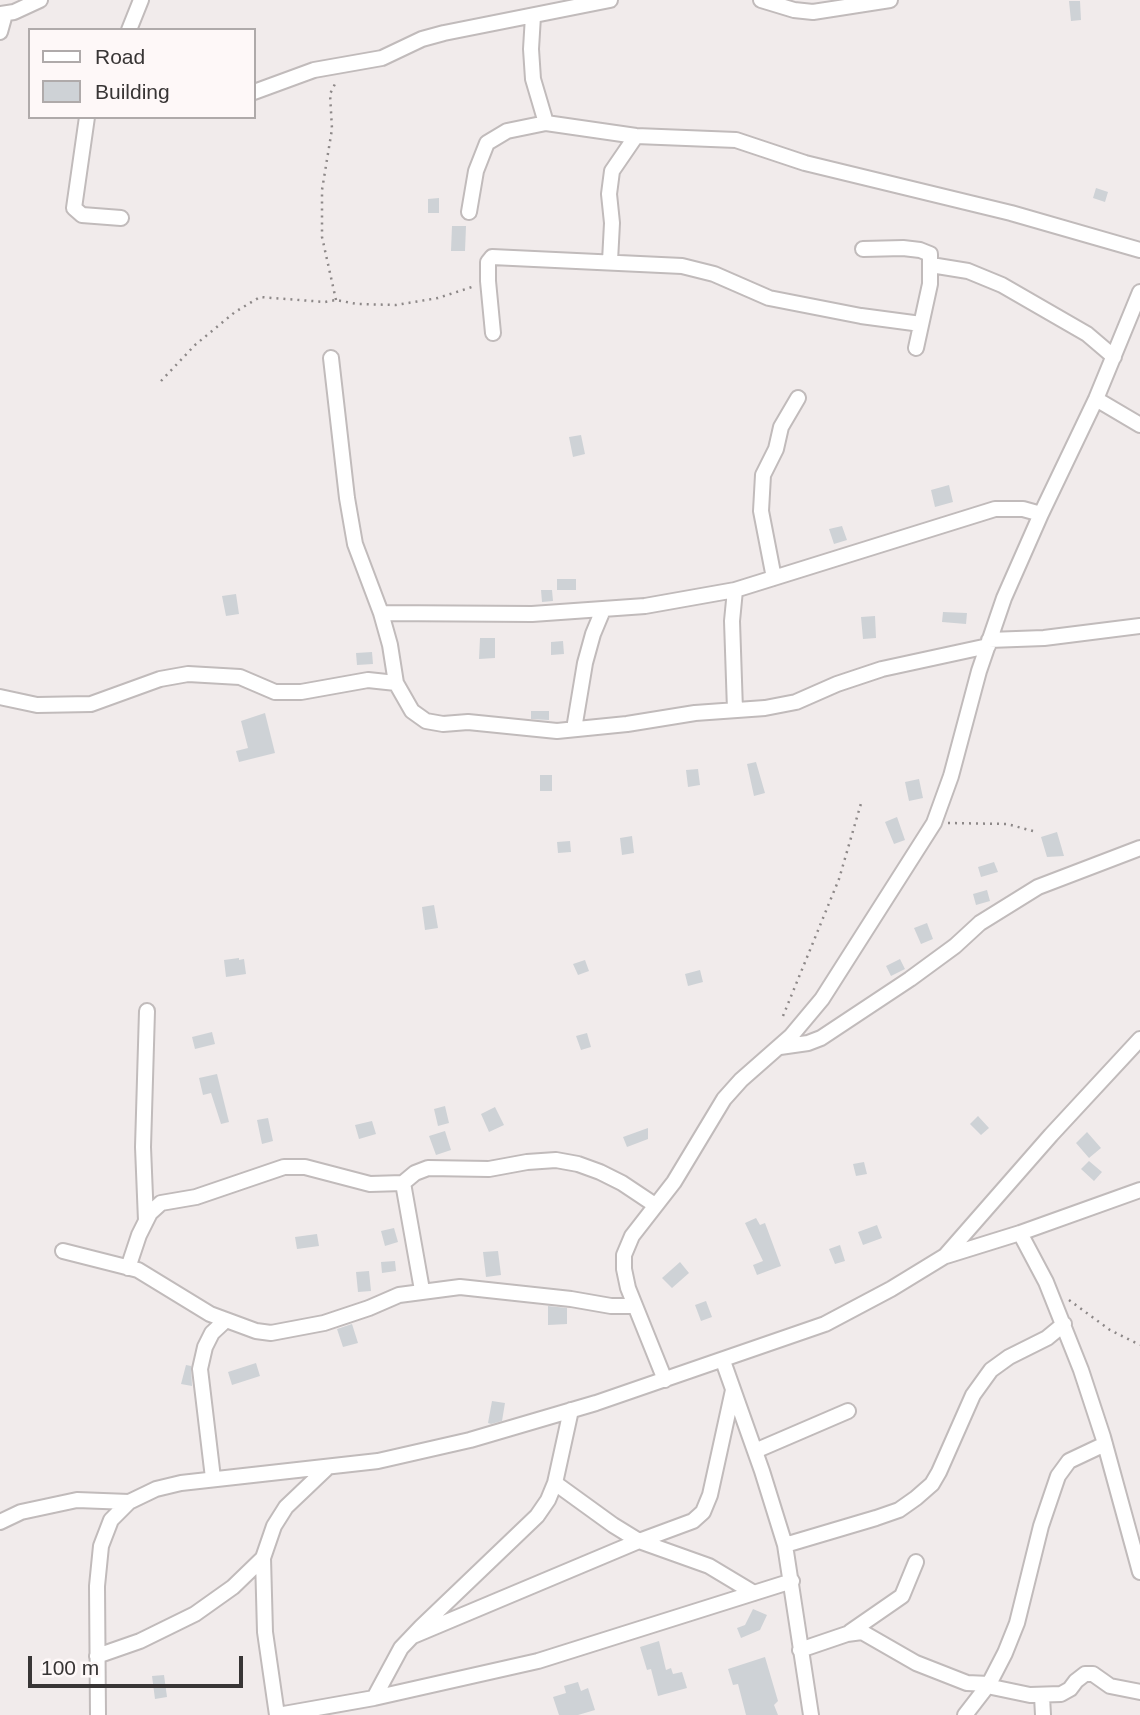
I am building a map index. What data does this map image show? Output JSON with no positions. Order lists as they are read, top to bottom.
{
  "legend": ["Road", "Building"],
  "scale_bar": "100 m"
}
